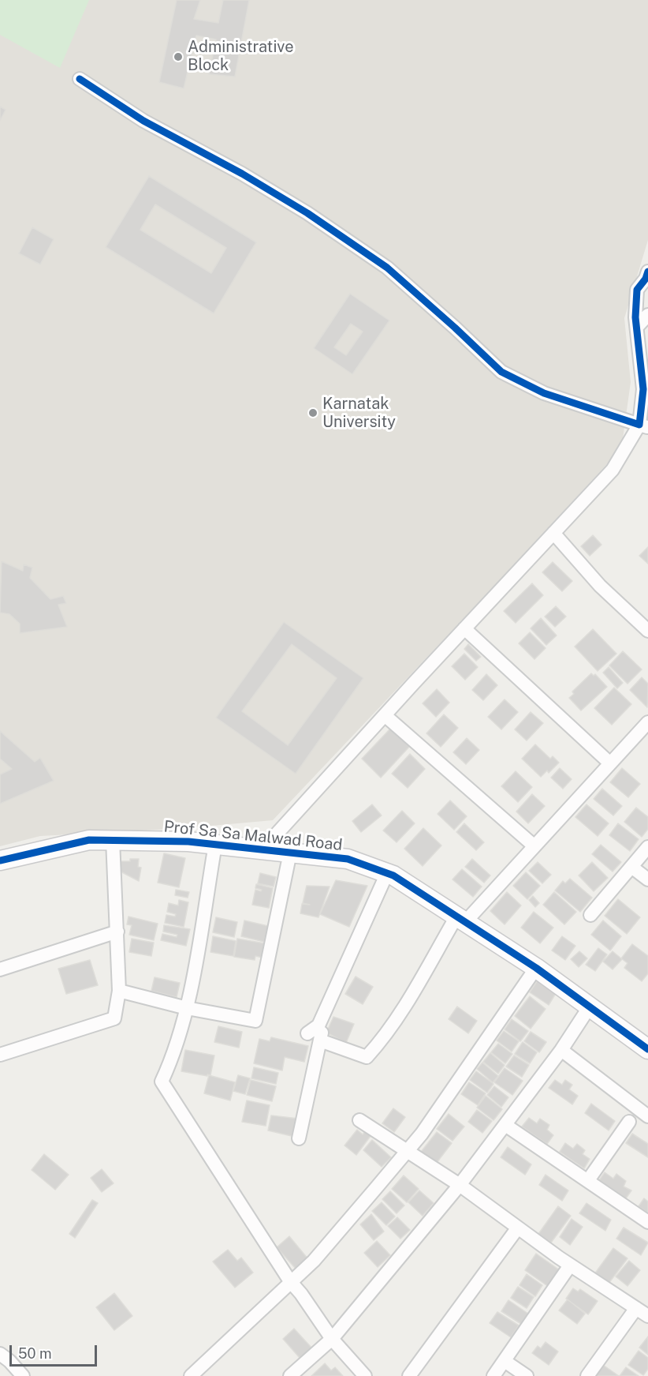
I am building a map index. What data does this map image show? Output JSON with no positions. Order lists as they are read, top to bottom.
{
  "streets": {
    "street": ["Prof Sa Sa Malwad Road"]
  },
  "places": ["Administrative Block", "Karnatak University"],
  "scale_bar": "50 m"
}
